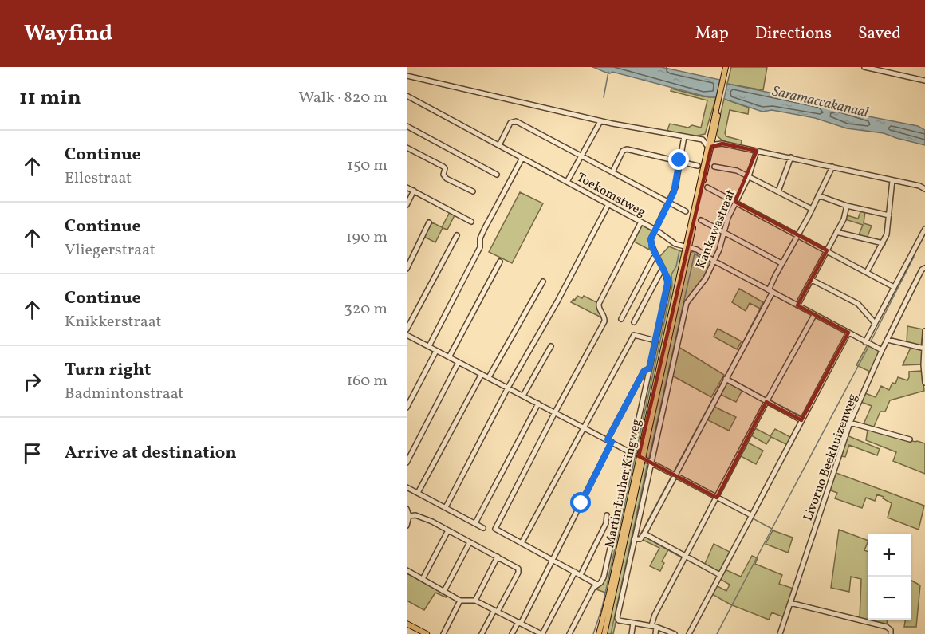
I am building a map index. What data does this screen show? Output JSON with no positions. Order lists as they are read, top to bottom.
{
  "streets": {
    "main road": ["Martin Luther Kingweg"],
    "street": ["Toekomstweg", "Kankawastraat", "Livorno Beekhuizenweg"]
  },
  "crossings": [
    ["Toekomstweg", "Kankawastraat"],
    ["Toekomstweg", "Livorno Beekhuizenweg"],
    ["Toekomstweg", "Martin Luther Kingweg"]
  ],
  "water": ["Saramaccakanaal"],
  "page": {
    "header": "Wayfind",
    "nav": ["Map", "Directions", "Saved"],
    "heading": ["11 min", "Walk · 820 m"],
    "list": [
      ["Continue", "Ellestraat", "150 m"],
      ["Continue", "Vliegerstraat", "190 m"],
      ["Continue", "Knikkerstraat", "320 m"],
      ["Turn right", "Badmintonstraat", "160 m"],
      "Arrive at destination"
    ],
    "map_buttons": ["+", "−"]
  }
}
